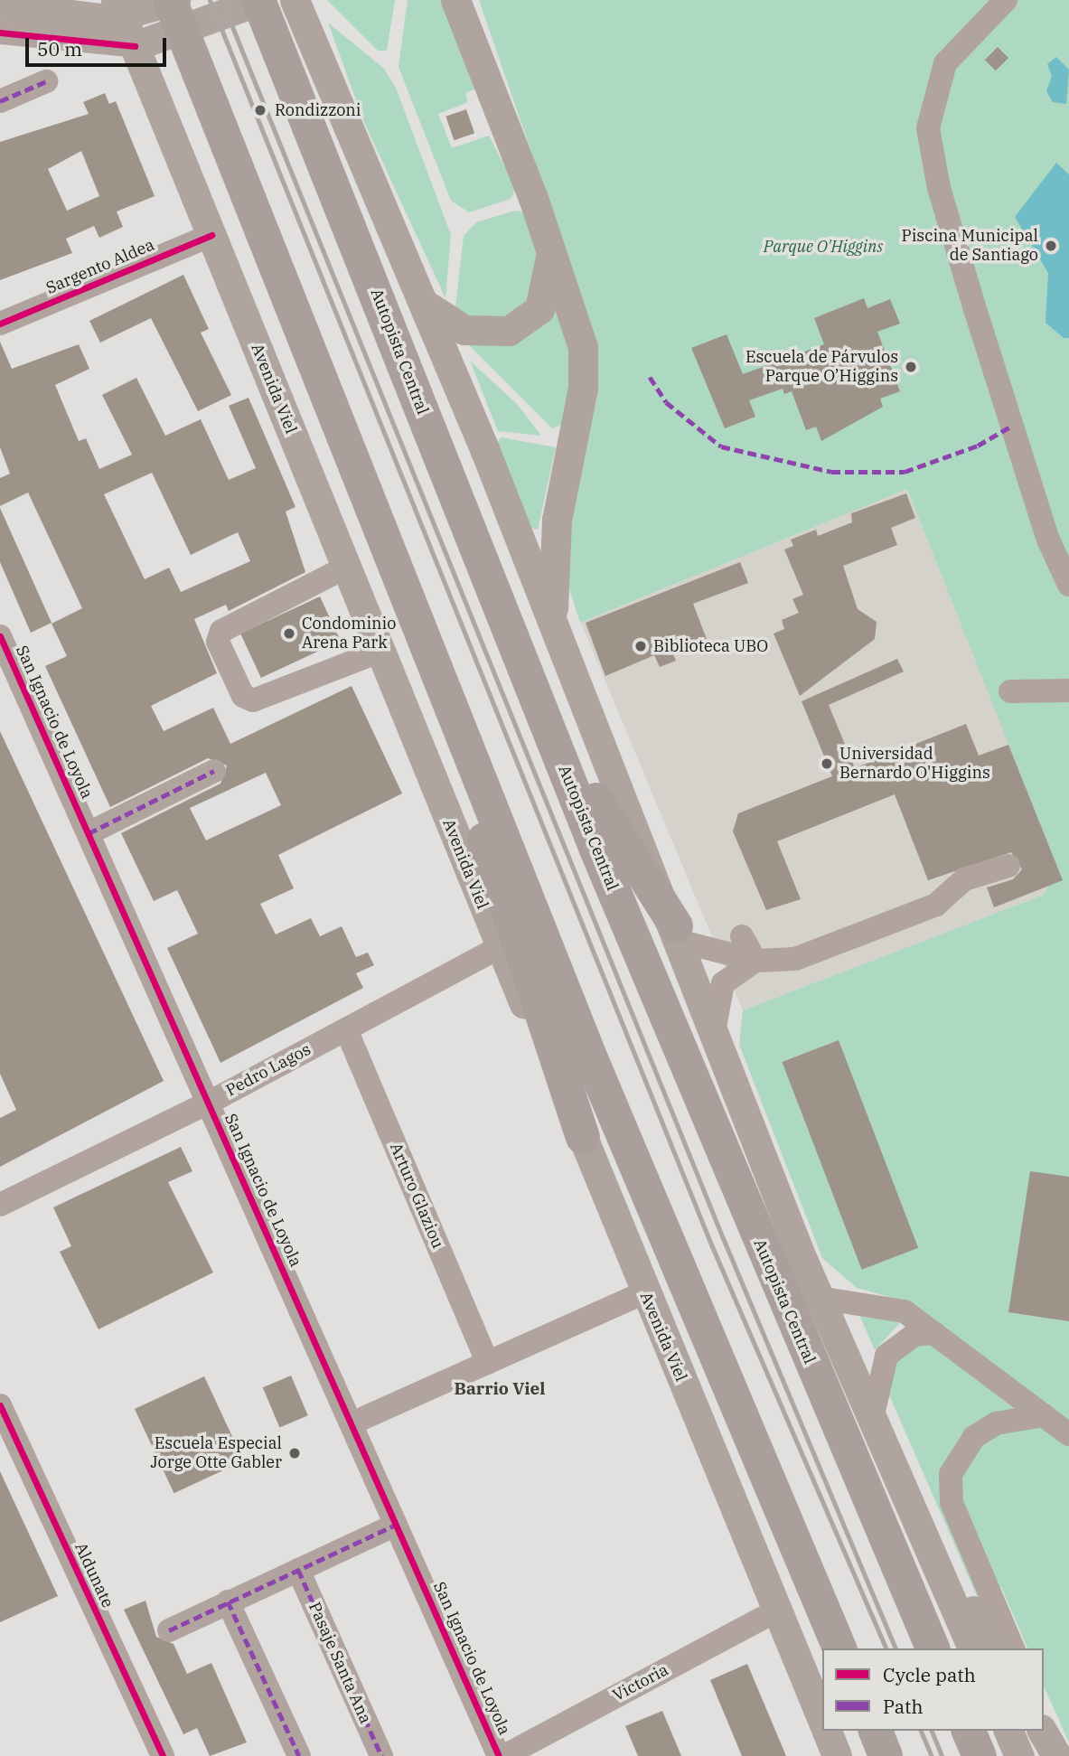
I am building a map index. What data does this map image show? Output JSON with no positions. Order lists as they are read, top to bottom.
{
  "streets": {
    "highway": ["Autopista Central"],
    "main road": ["Avenida Viel"],
    "street": [
      "Sargento Aldea",
      "San Ignacio de Loyola",
      "Pedro Lagos",
      "Arturo Glaziou",
      "Aldunate",
      "Pasaje Santa Ana",
      "Victoria"
    ]
  },
  "crossings": [
    ["Sargento Aldea", "Avenida Viel"],
    ["Avenida Viel", "Pedro Lagos"],
    ["Avenida Viel", "Victoria"],
    ["San Ignacio de Loyola", "Pedro Lagos"],
    ["San Ignacio de Loyola", "Victoria"],
    ["Pedro Lagos", "Arturo Glaziou"]
  ],
  "districts": ["Barrio Viel"],
  "parks": ["Parque O'Higgins"],
  "places": [
    "Rondizzoni",
    "Piscina Municipal de Santiago",
    "Escuela de Párvulos Parque O’Higgins",
    "Condominio Arena Park",
    "Biblioteca UBO",
    "Universidad Bernardo O'Higgins",
    "Escuela Especial Jorge Otte Gabler"
  ],
  "legend": ["Cycle path", "Path"],
  "scale_bar": "50 m"
}
